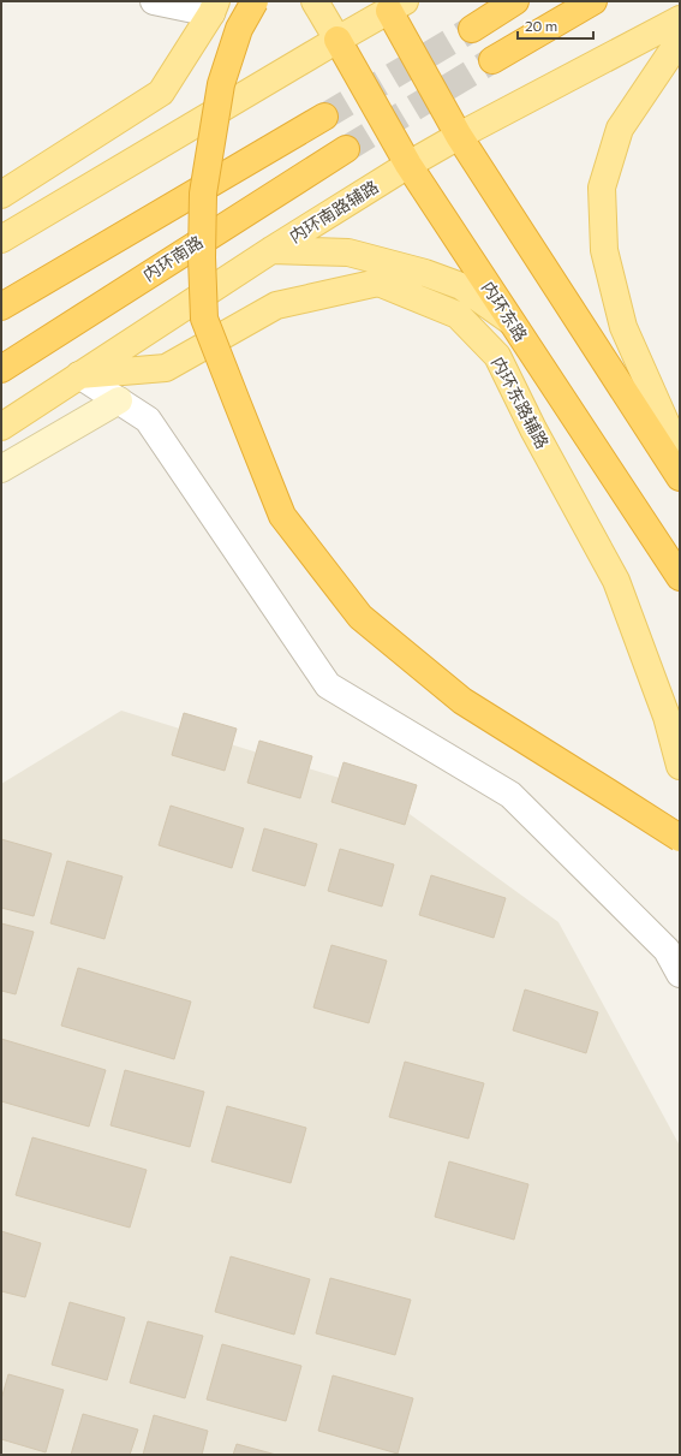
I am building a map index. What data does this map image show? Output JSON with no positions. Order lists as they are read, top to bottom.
{
  "streets": {
    "highway": ["内环南路", "内环东路"],
    "main road": ["内环南路辅路", "内环东路辅路"]
  },
  "crossings": [
    ["内环南路辅路", "内环东路"],
    ["内环南路辅路", "内环东路辅路"]
  ],
  "scale_bar": "20 m"
}
